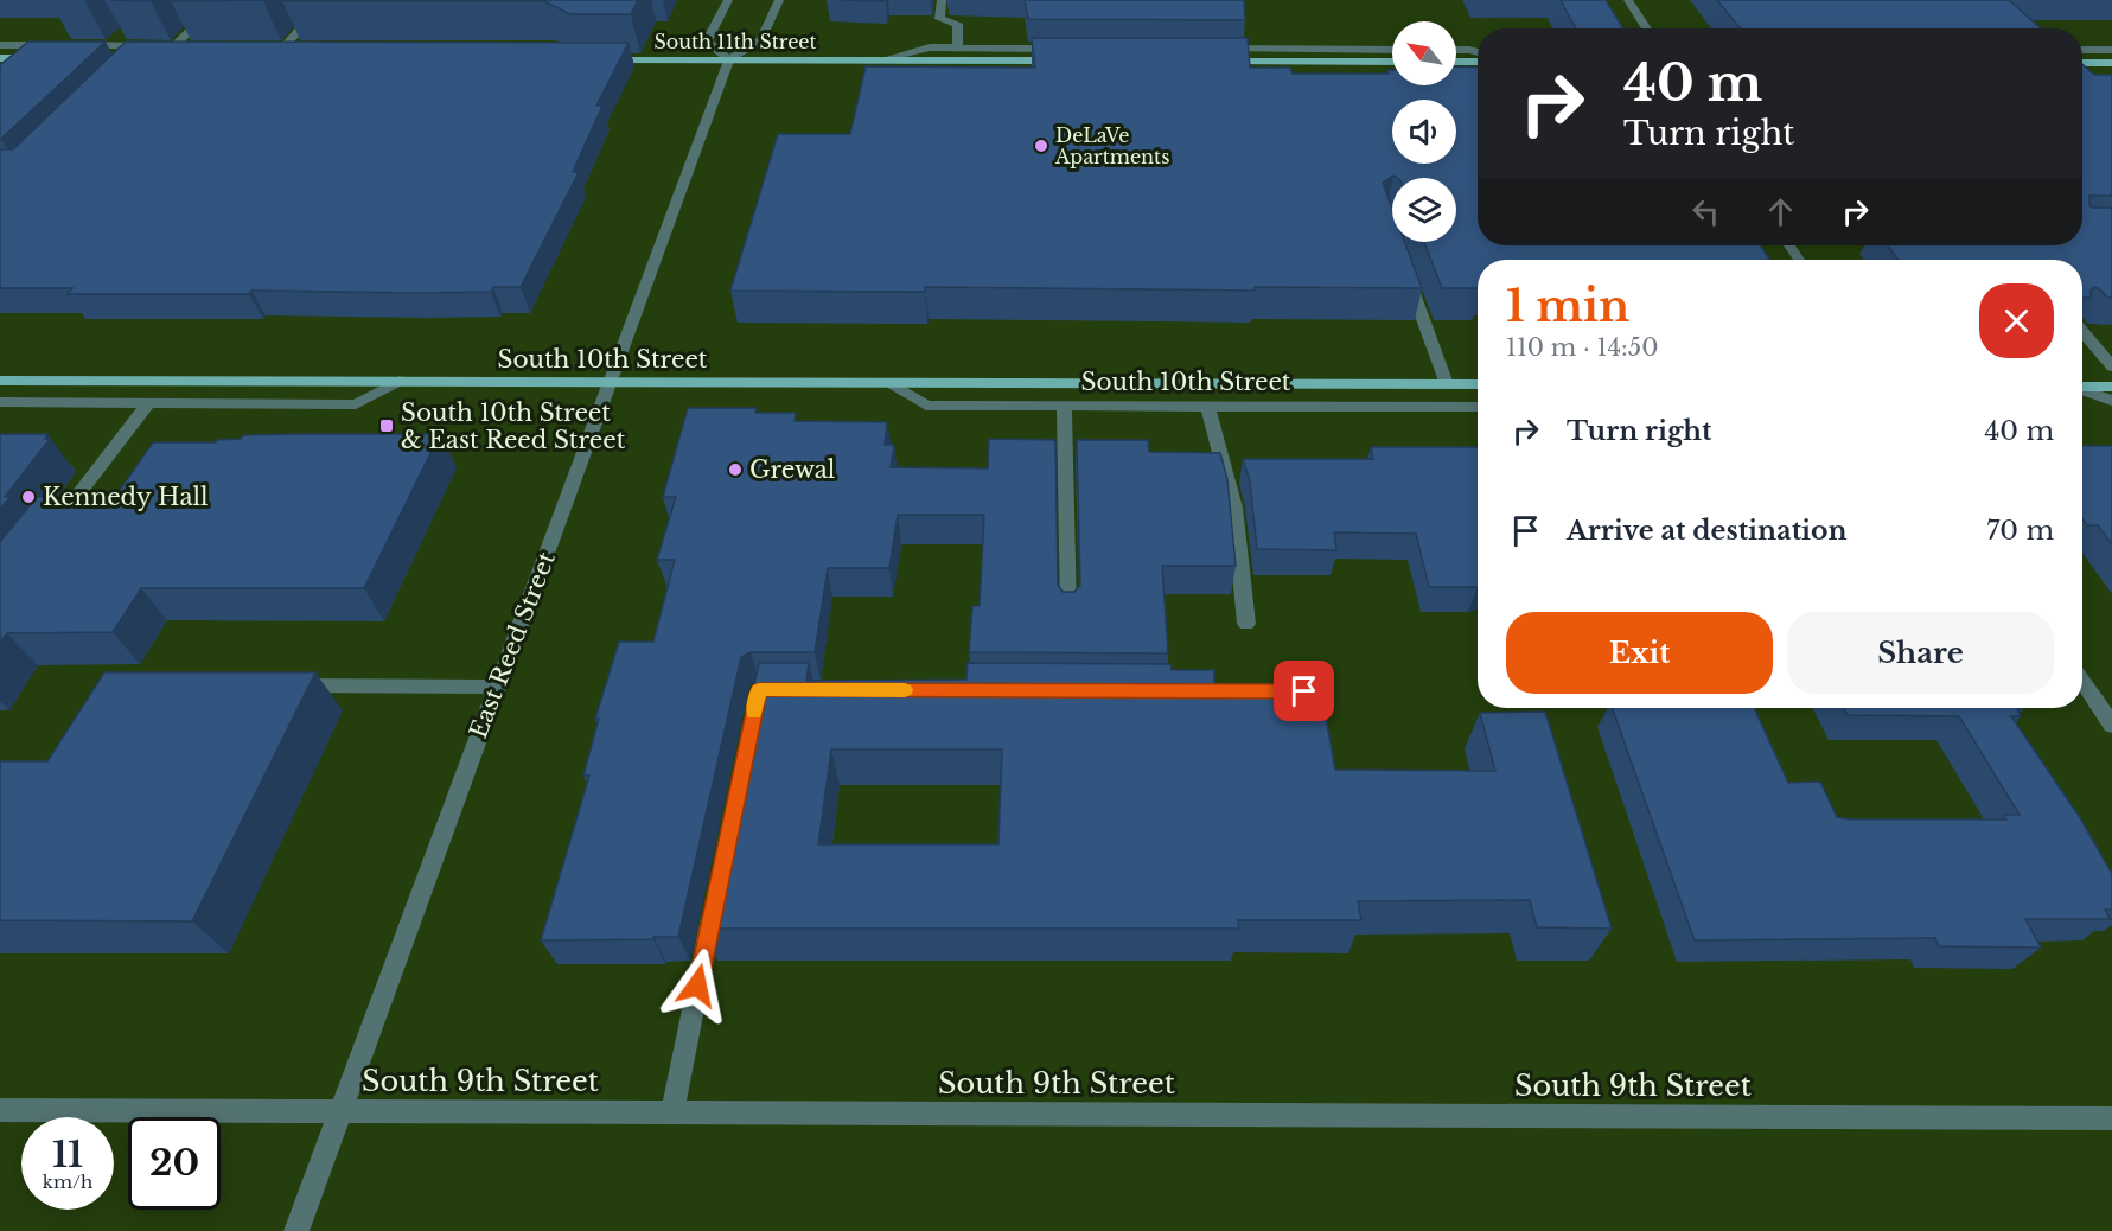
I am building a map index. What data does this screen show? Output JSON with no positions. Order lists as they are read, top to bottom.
{
  "streets": {
    "main road": ["South 11th Street", "South 10th Street"],
    "street": ["East Reed Street", "South 9th Street"]
  },
  "crossings": [
    ["South 11th Street", "East Reed Street"],
    ["South 10th Street", "East Reed Street"],
    ["East Reed Street", "South 9th Street"]
  ],
  "places": {
    "other": ["DeLaVe Apartments", "Grewal", "Kennedy Hall"],
    "transit": ["South 10th Street & East Reed Street"]
  },
  "north": "top left",
  "page": {
    "turn": ["40 m", "Turn right"],
    "heading": ["1 min", "110 m · 14:50"],
    "list": [
      {
        "name": "Turn right",
        "value": "40 m"
      },
      {
        "name": "Arrive at destination",
        "value": "70 m"
      }
    ],
    "buttons": ["Exit", "Share"],
    "speed": "11 km/h",
    "limit": "20"
  }
}
